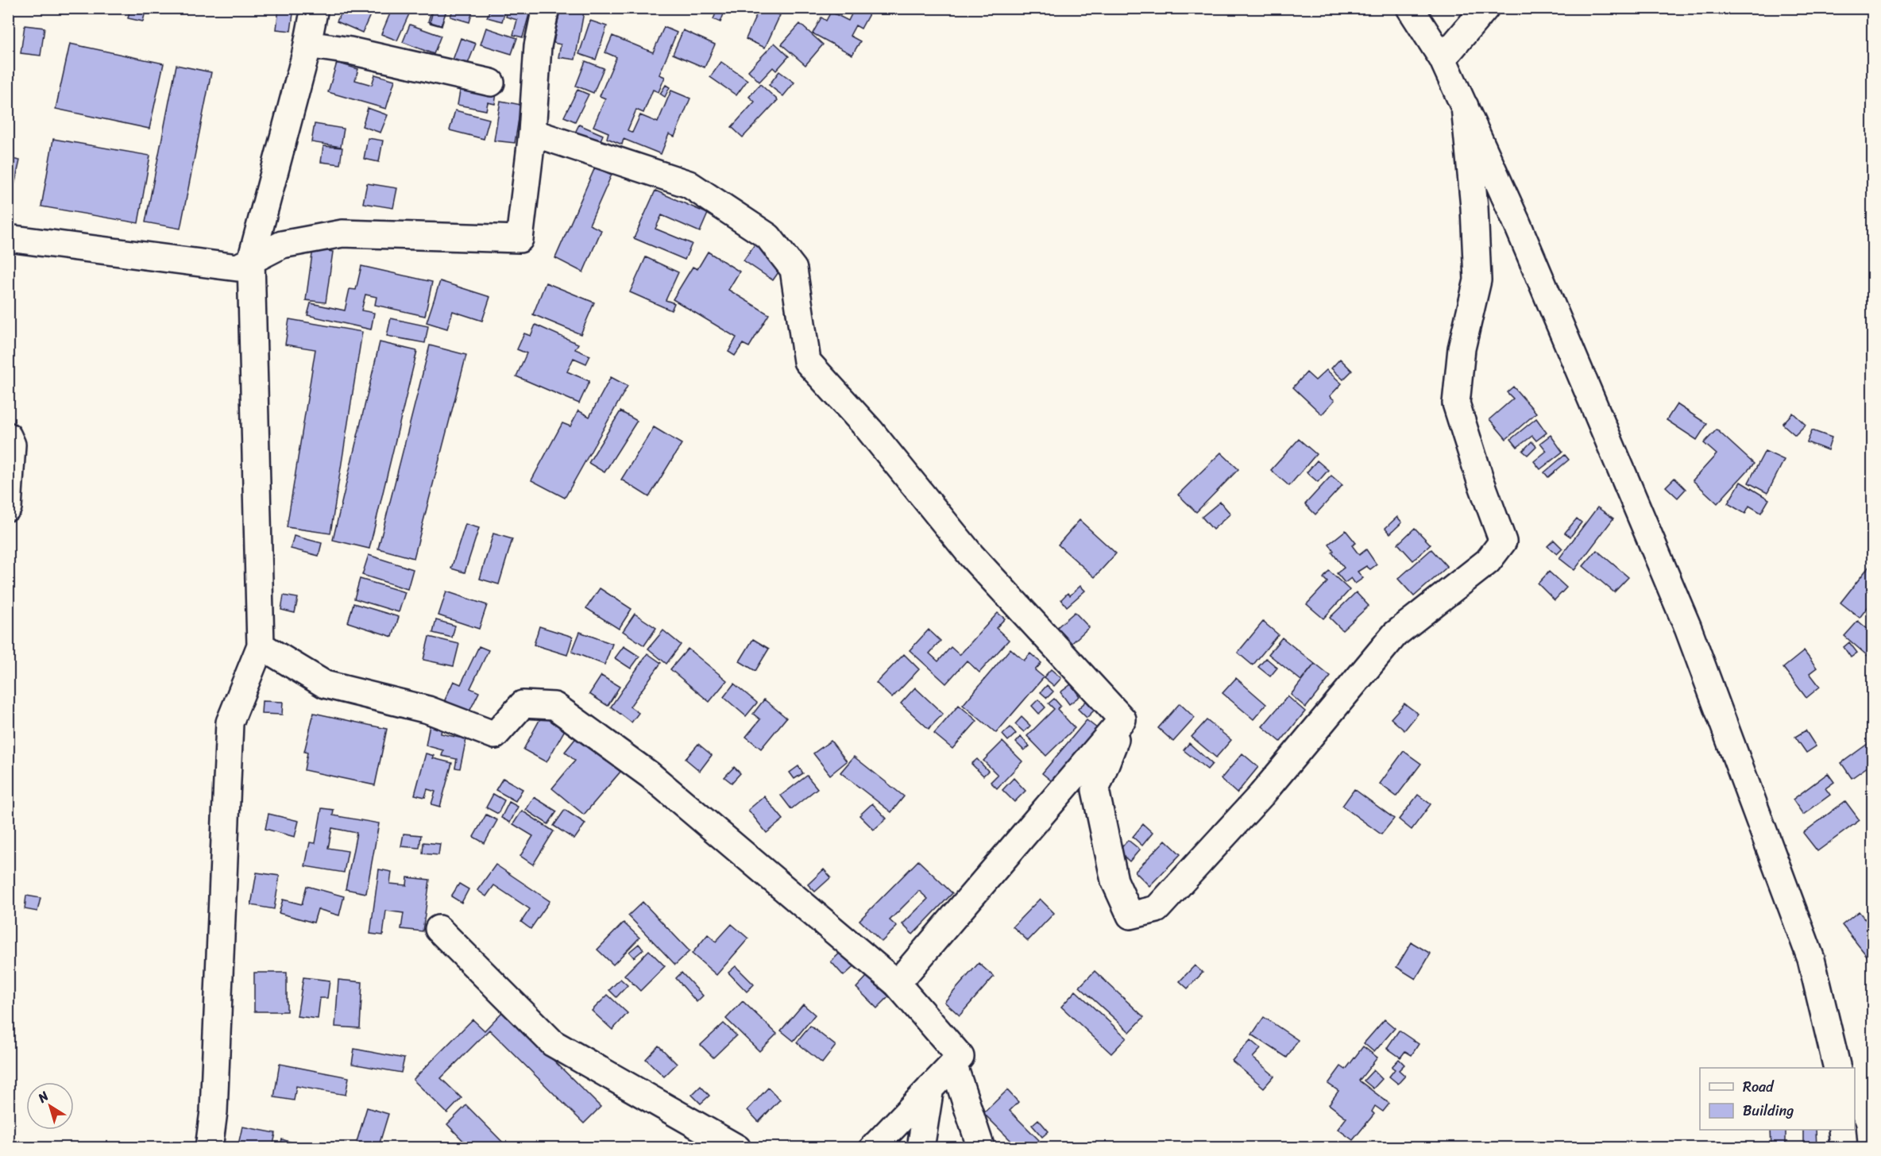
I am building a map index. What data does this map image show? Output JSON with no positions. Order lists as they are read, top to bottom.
{
  "legend": ["Road", "Building"],
  "north": "top left"
}
